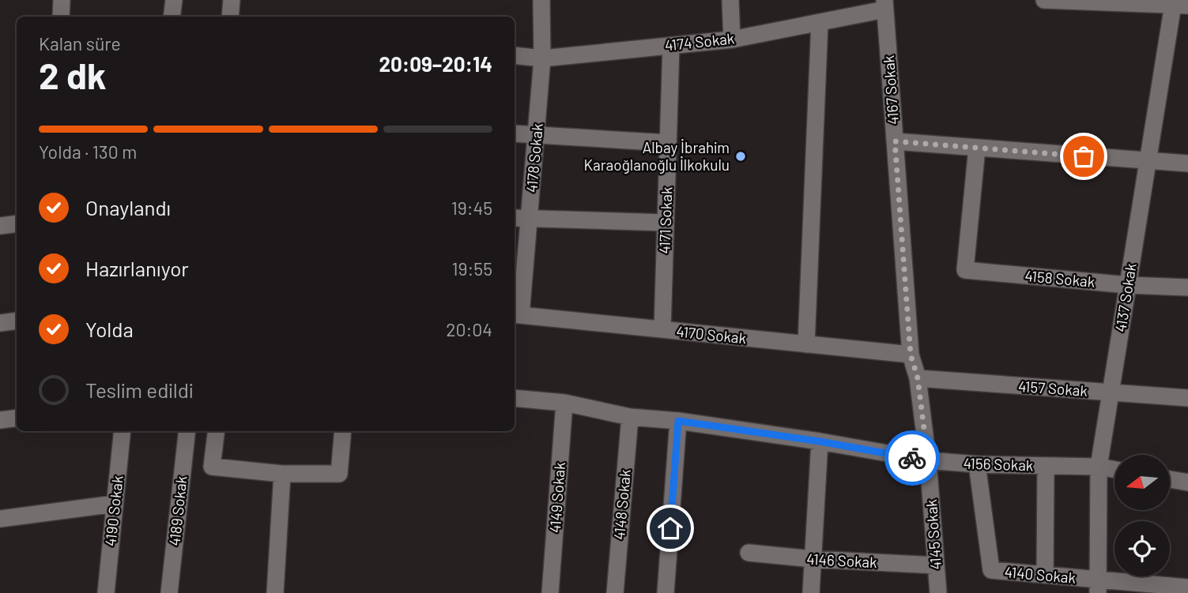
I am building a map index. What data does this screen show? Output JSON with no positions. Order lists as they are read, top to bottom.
{
  "streets": {
    "street": [
      "4174 Sokak",
      "4167 Sokak",
      "4178 Sokak",
      "4171 Sokak",
      "4158 Sokak",
      "4137 Sokak",
      "4170 Sokak",
      "4157 Sokak",
      "4156 Sokak",
      "4149 Sokak",
      "4148 Sokak",
      "4190 Sokak",
      "4189 Sokak",
      "4145 Sokak",
      "4146 Sokak",
      "4140 Sokak"
    ]
  },
  "crossings": [
    ["4174 Sokak", "4167 Sokak"],
    ["4174 Sokak", "4178 Sokak"],
    ["4174 Sokak", "4171 Sokak"],
    ["4167 Sokak", "4170 Sokak"],
    ["4167 Sokak", "4157 Sokak"],
    ["4167 Sokak", "4145 Sokak"],
    ["4178 Sokak", "4170 Sokak"],
    ["4171 Sokak", "4170 Sokak"],
    ["4158 Sokak", "4137 Sokak"],
    ["4137 Sokak", "4157 Sokak"],
    ["4137 Sokak", "4156 Sokak"],
    ["4137 Sokak", "4140 Sokak"],
    ["4157 Sokak", "4145 Sokak"],
    ["4156 Sokak", "4149 Sokak"],
    ["4156 Sokak", "4148 Sokak"],
    ["4156 Sokak", "4145 Sokak"],
    ["4156 Sokak", "4140 Sokak"],
    ["4145 Sokak", "4146 Sokak"]
  ],
  "places": ["Albay İbrahim Karaoğlanoğlu İlkokulu"],
  "north": "left",
  "page": {
    "heading": ["2 dk", "Kalan süre", "20:09–20:14"],
    "bar": "Yolda · 130 m",
    "list": [
      ["Onaylandı", "19:45"],
      ["Hazırlanıyor", "19:55"],
      ["Yolda", "20:04"],
      "Teslim edildi"
    ]
  }
}
